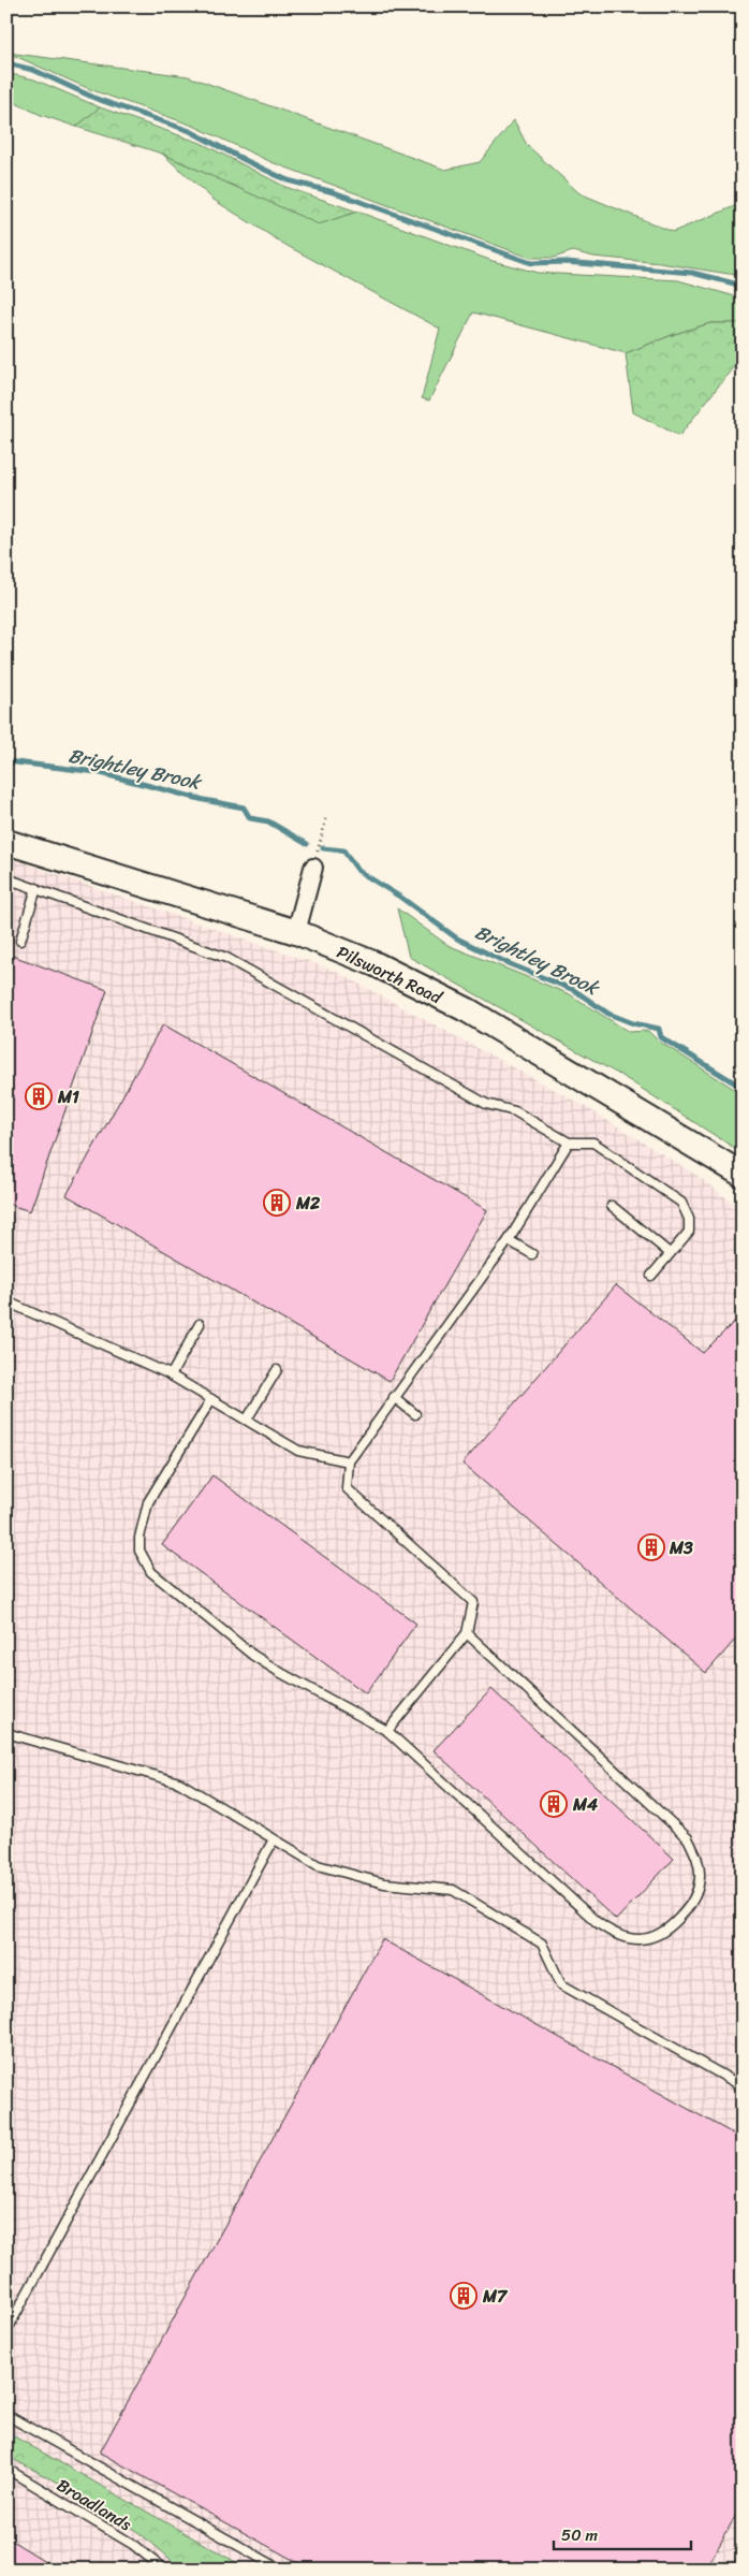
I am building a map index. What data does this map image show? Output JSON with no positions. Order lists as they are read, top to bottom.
{
  "streets": {
    "street": ["Pilsworth Road"],
    "lane": ["Broadlands"]
  },
  "water": ["Brightley Brook"],
  "places": {
    "building": [
      "M1",
      "M2",
      "M3",
      "M4",
      "M7"
    ]
  },
  "scale_bar": "50 m"
}
